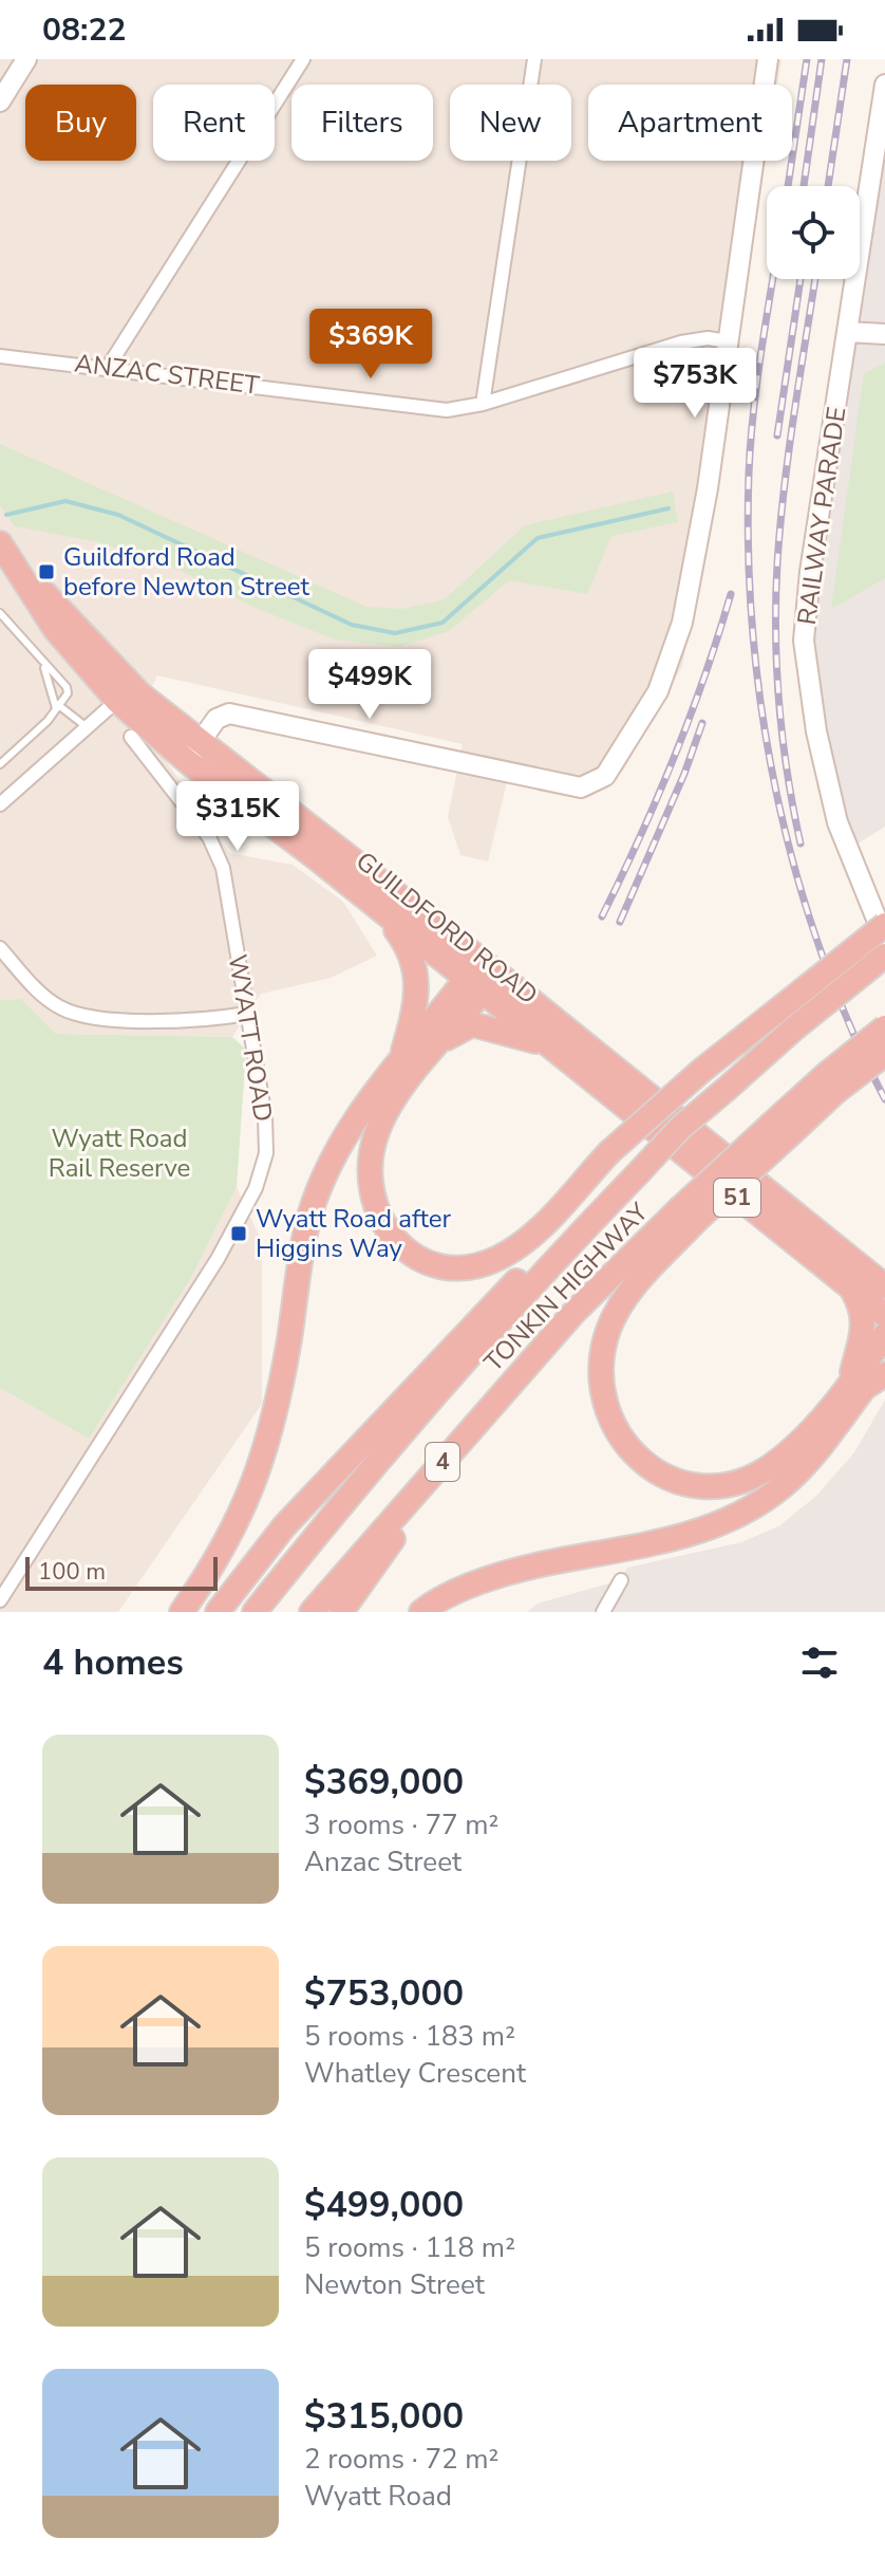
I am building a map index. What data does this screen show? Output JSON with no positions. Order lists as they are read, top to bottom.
{
  "streets": {
    "highway": [
      "GUILDFORD ROAD",
      "51",
      "TONKIN HIGHWAY",
      "4"
    ],
    "street": ["ANZAC STREET", "RAILWAY PARADE", "WYATT ROAD"]
  },
  "parks": ["Wyatt Road Rail Reserve"],
  "places": {
    "transit": ["Guildford Road before Newton Street", "Wyatt Road after Higgins Way"]
  },
  "scale_bar": "100 m",
  "page": {
    "status": "08:22",
    "chip": [
      "Buy",
      "Rent",
      "Filters",
      "New",
      "Apartment"
    ],
    "price": [
      "$369K",
      "$753K",
      "$499K",
      "$315K"
    ],
    "scale": "100 m",
    "heading": "4 homes",
    "list": [
      {
        "name": "$369,000",
        "note": "3 rooms · 77 m² · Anzac Street"
      },
      {
        "name": "$753,000",
        "note": "5 rooms · 183 m² · Whatley Crescent"
      },
      {
        "name": "$499,000",
        "note": "5 rooms · 118 m² · Newton Street"
      },
      {
        "name": "$315,000",
        "note": "2 rooms · 72 m² · Wyatt Road"
      }
    ]
  }
}
